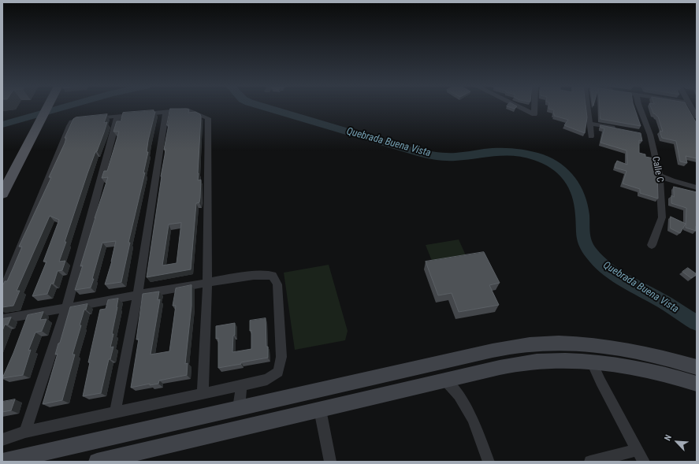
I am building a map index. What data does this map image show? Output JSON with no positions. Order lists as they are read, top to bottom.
{
  "streets": {
    "street": ["Calle C"]
  },
  "water": ["Quebrada Buena Vista"],
  "north": "top left"
}
